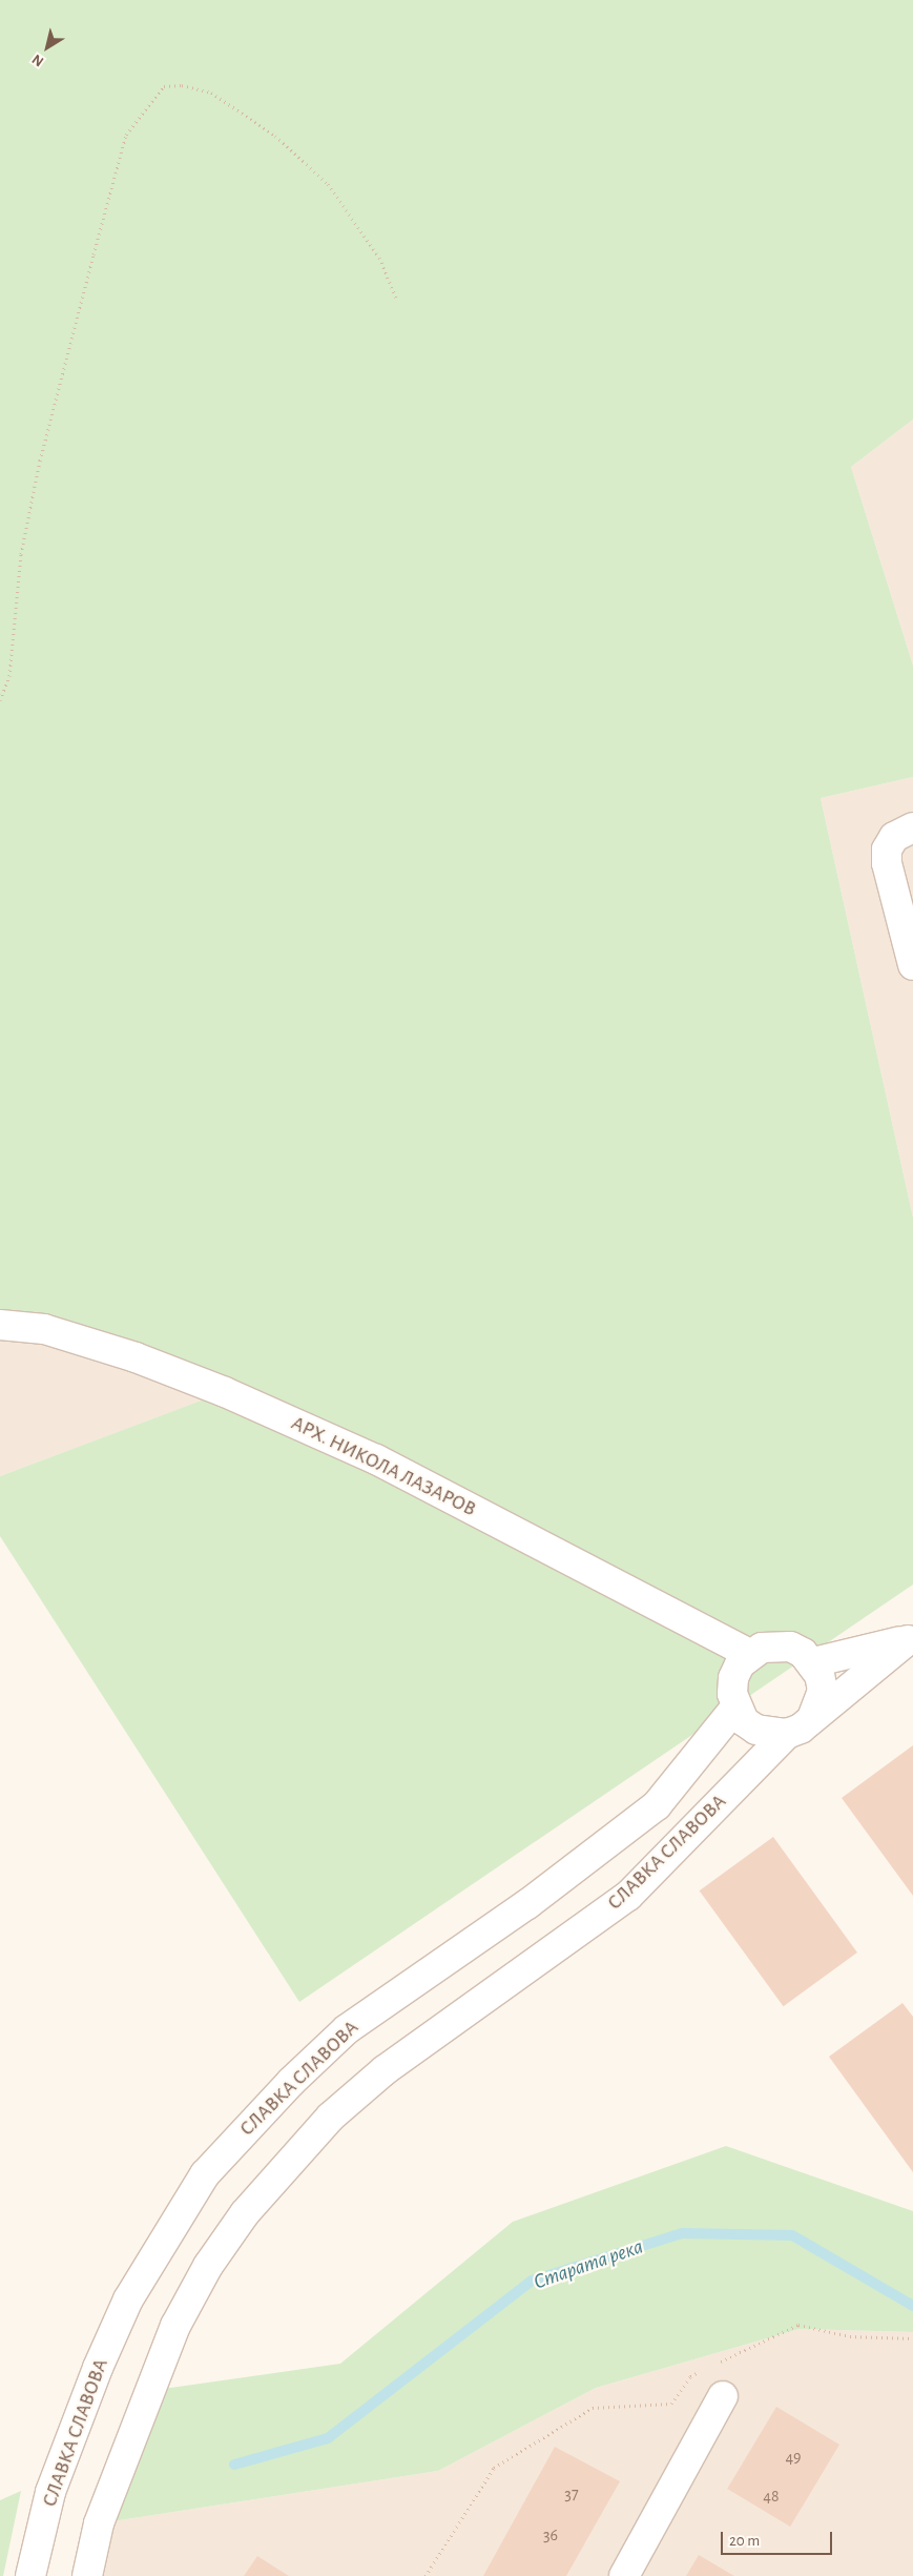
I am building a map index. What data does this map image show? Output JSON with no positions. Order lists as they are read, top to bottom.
{
  "streets": {
    "street": ["АРХ. НИКОЛА ЛАЗАРОВ", "СЛАВКА СЛАВОВА"]
  },
  "crossings": [
    ["АРХ. НИКОЛА ЛАЗАРОВ", "СЛАВКА СЛАВОВА"]
  ],
  "water": ["Старата река"],
  "house_numbers": [
    "49",
    "37",
    "48",
    "36"
  ],
  "scale_bar": "20 m",
  "north": "bottom left"
}
